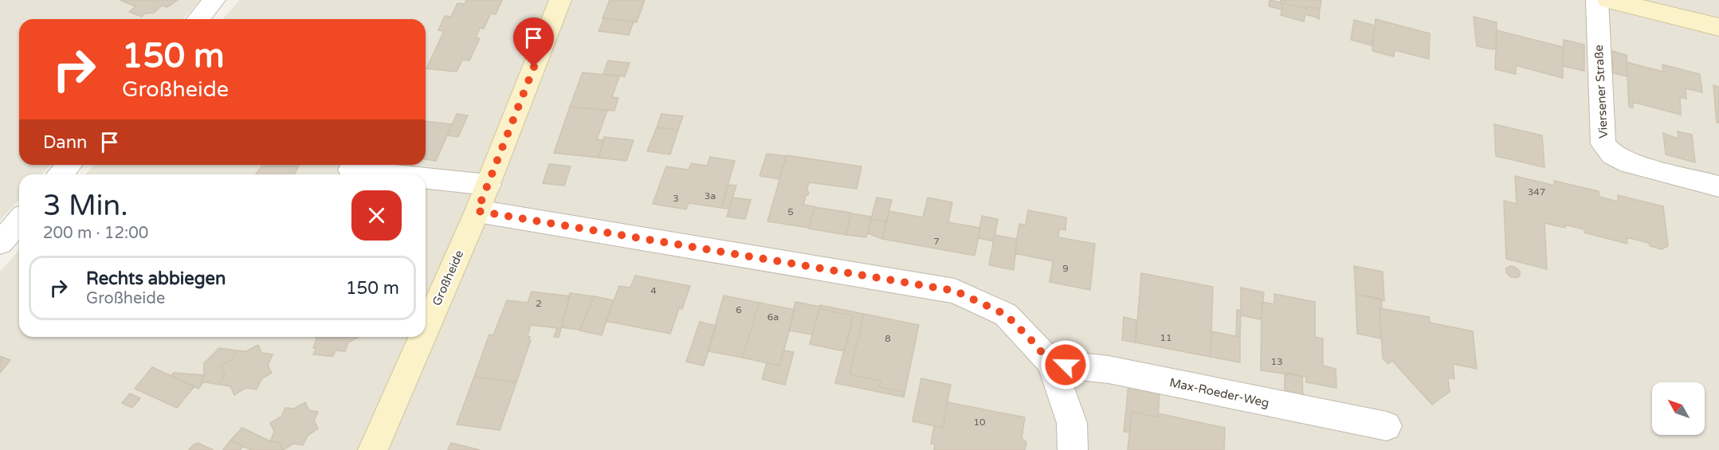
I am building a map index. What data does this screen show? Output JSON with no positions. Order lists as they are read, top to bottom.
{
  "streets": {
    "street": ["Viersener Straße", "Großheide", "Max-Roeder-Weg"]
  },
  "house_numbers": [
    "347",
    "3a",
    "3",
    "5",
    "7",
    "9",
    "4",
    "2",
    "6",
    "6a",
    "11",
    "8",
    "13",
    "10"
  ],
  "north": "top left",
  "page": {
    "turn": ["150 m", "Großheide"],
    "then": "Dann",
    "heading": ["3 Min.", "200 m · 12:00"],
    "list": [
      {
        "name": "Rechts abbiegen",
        "note": "Großheide",
        "value": "150 m"
      }
    ]
  }
}
